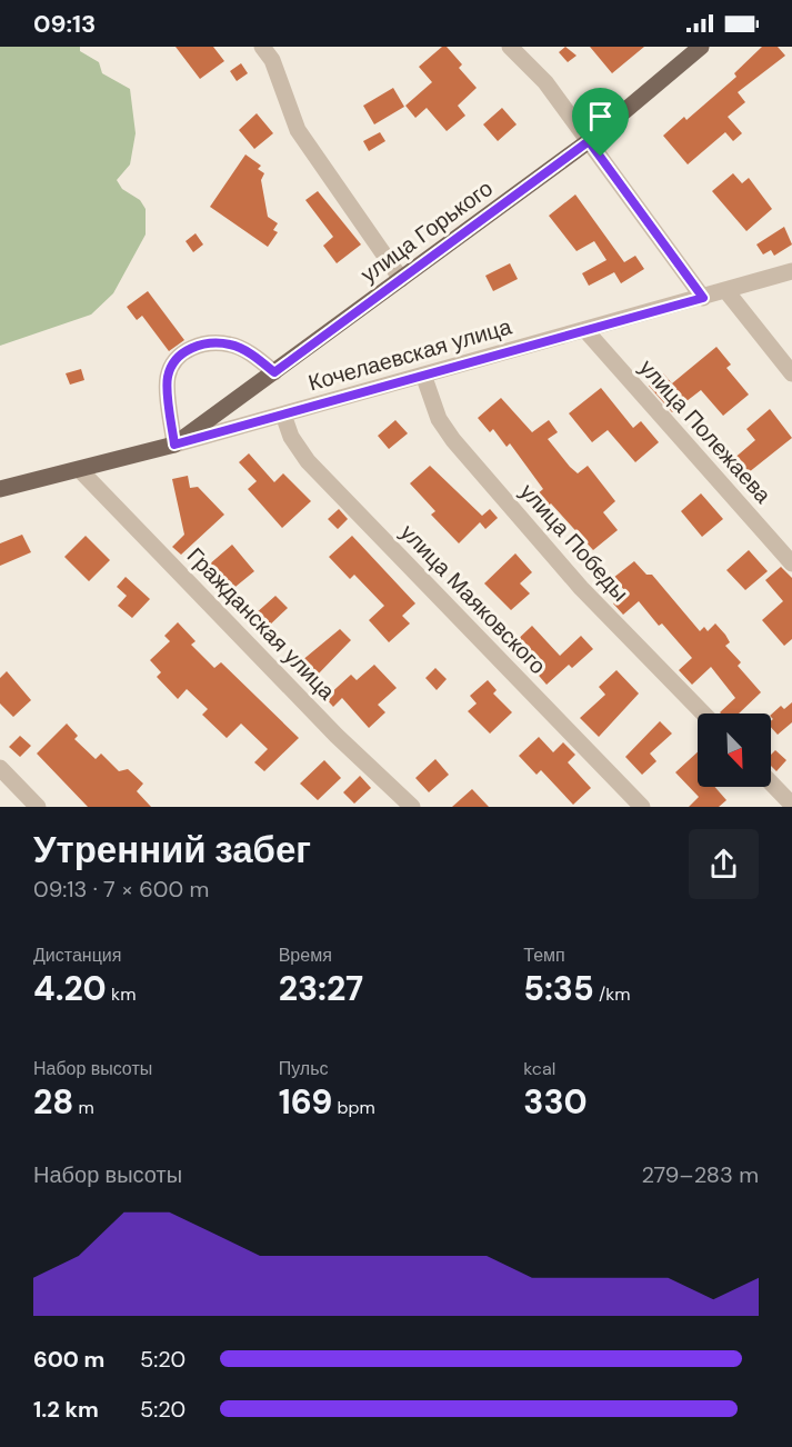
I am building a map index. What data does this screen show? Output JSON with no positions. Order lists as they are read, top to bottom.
{
  "streets": {
    "main road": ["улица Горького", "Кочелаевская улица"],
    "street": [
      "улица Полежаева",
      "улица Победы",
      "улица Маяковского",
      "Гражданская улица"
    ]
  },
  "crossings": [
    ["улица Горького", "Кочелаевская улица"],
    ["Кочелаевская улица", "улица Полежаева"],
    ["Кочелаевская улица", "улица Победы"],
    ["Кочелаевская улица", "улица Маяковского"],
    ["Кочелаевская улица", "Гражданская улица"]
  ],
  "north": "bottom right",
  "page": {
    "status": "09:13",
    "heading": ["Утренний забег", "09:13 · 7 × 600 m"],
    "stats": [
      ["Дистанция", "4.20 km"],
      ["Время", "23:27"],
      ["Темп", "5:35 /km"],
      ["Набор высоты", "28 m"],
      ["Пульс", "169 bpm"],
      ["kcal", "330"]
    ],
    "chart": ["Набор высоты", "279–283 m"],
    "list": [
      {
        "name": "600 m",
        "note": "5:20"
      },
      {
        "name": "1.2 km",
        "note": "5:20"
      }
    ]
  }
}
